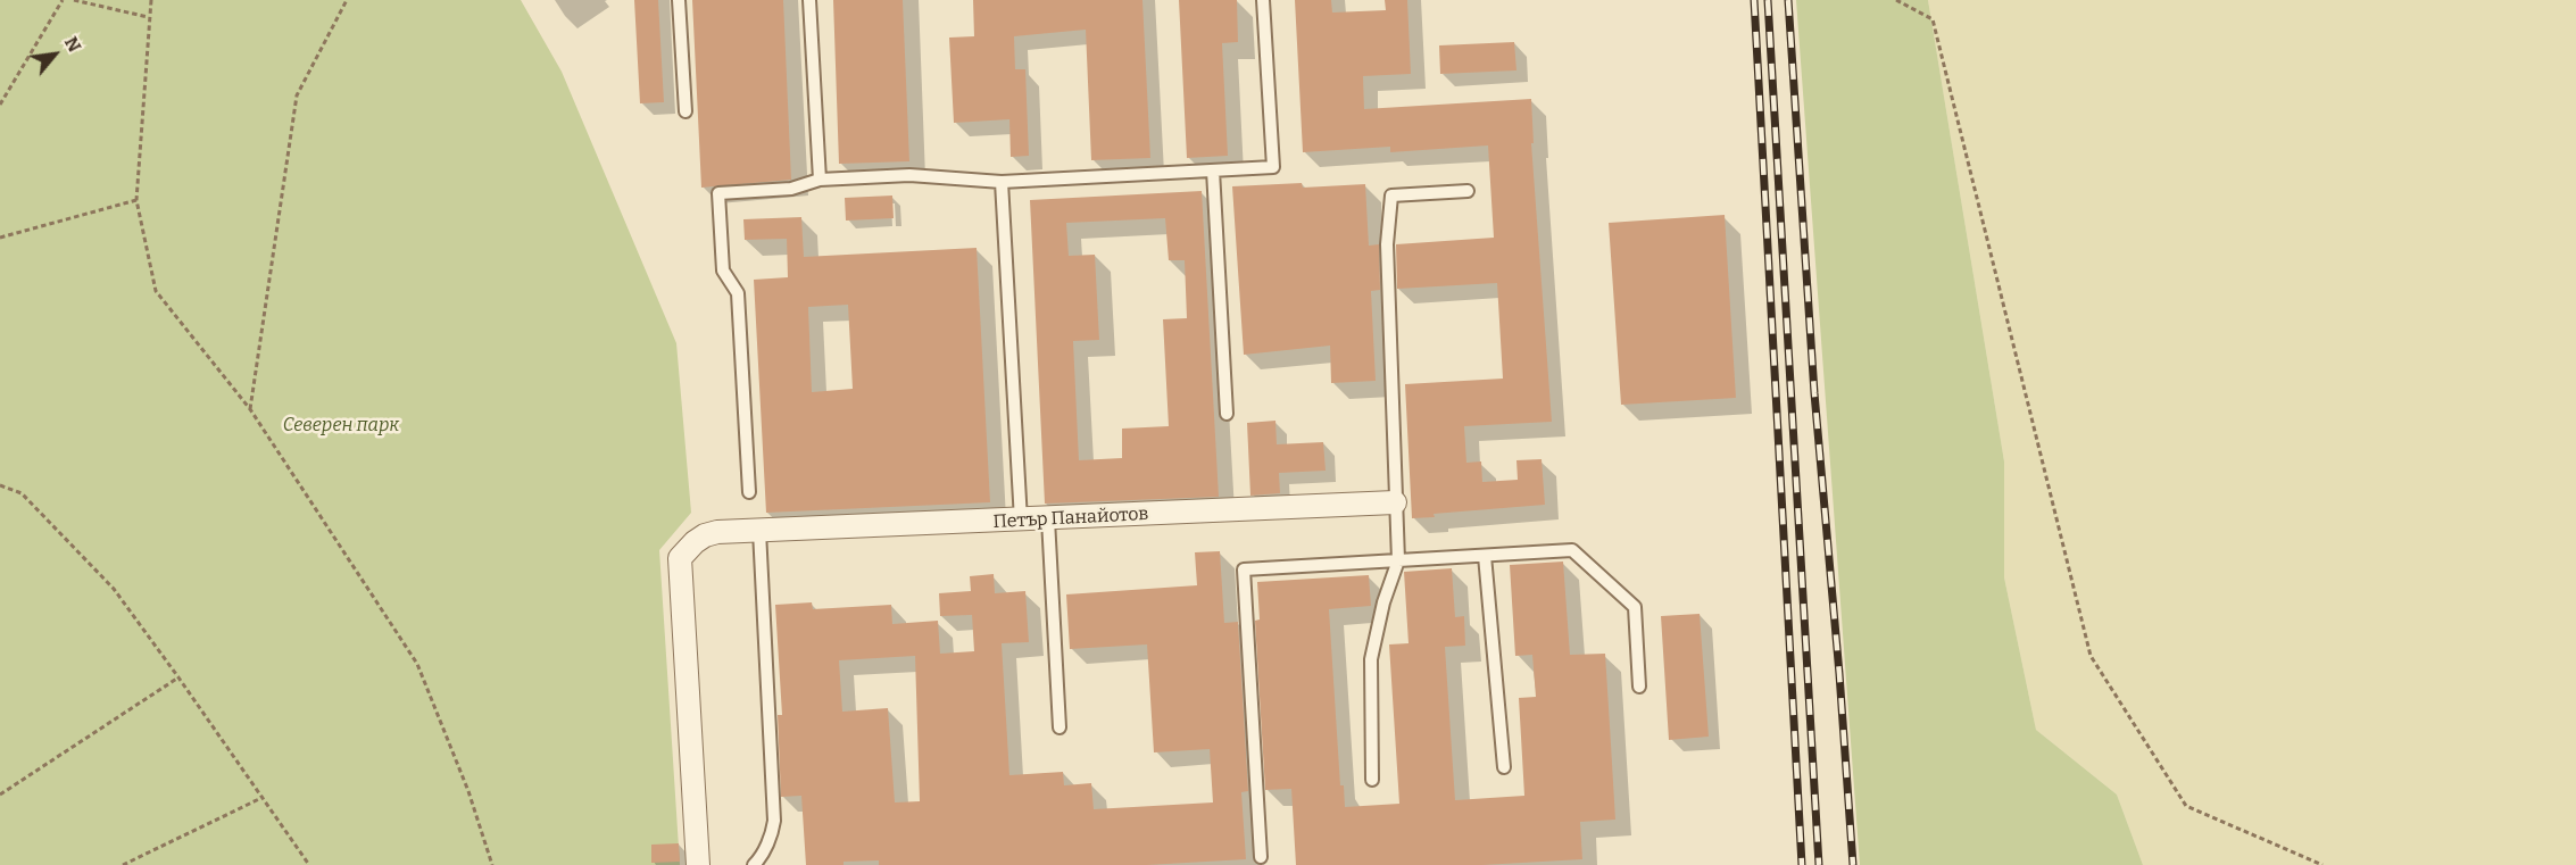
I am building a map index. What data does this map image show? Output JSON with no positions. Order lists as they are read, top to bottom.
{
  "streets": {
    "street": ["Петър Панайотов"]
  },
  "parks": ["Северен парк"],
  "north": "top right"
}
